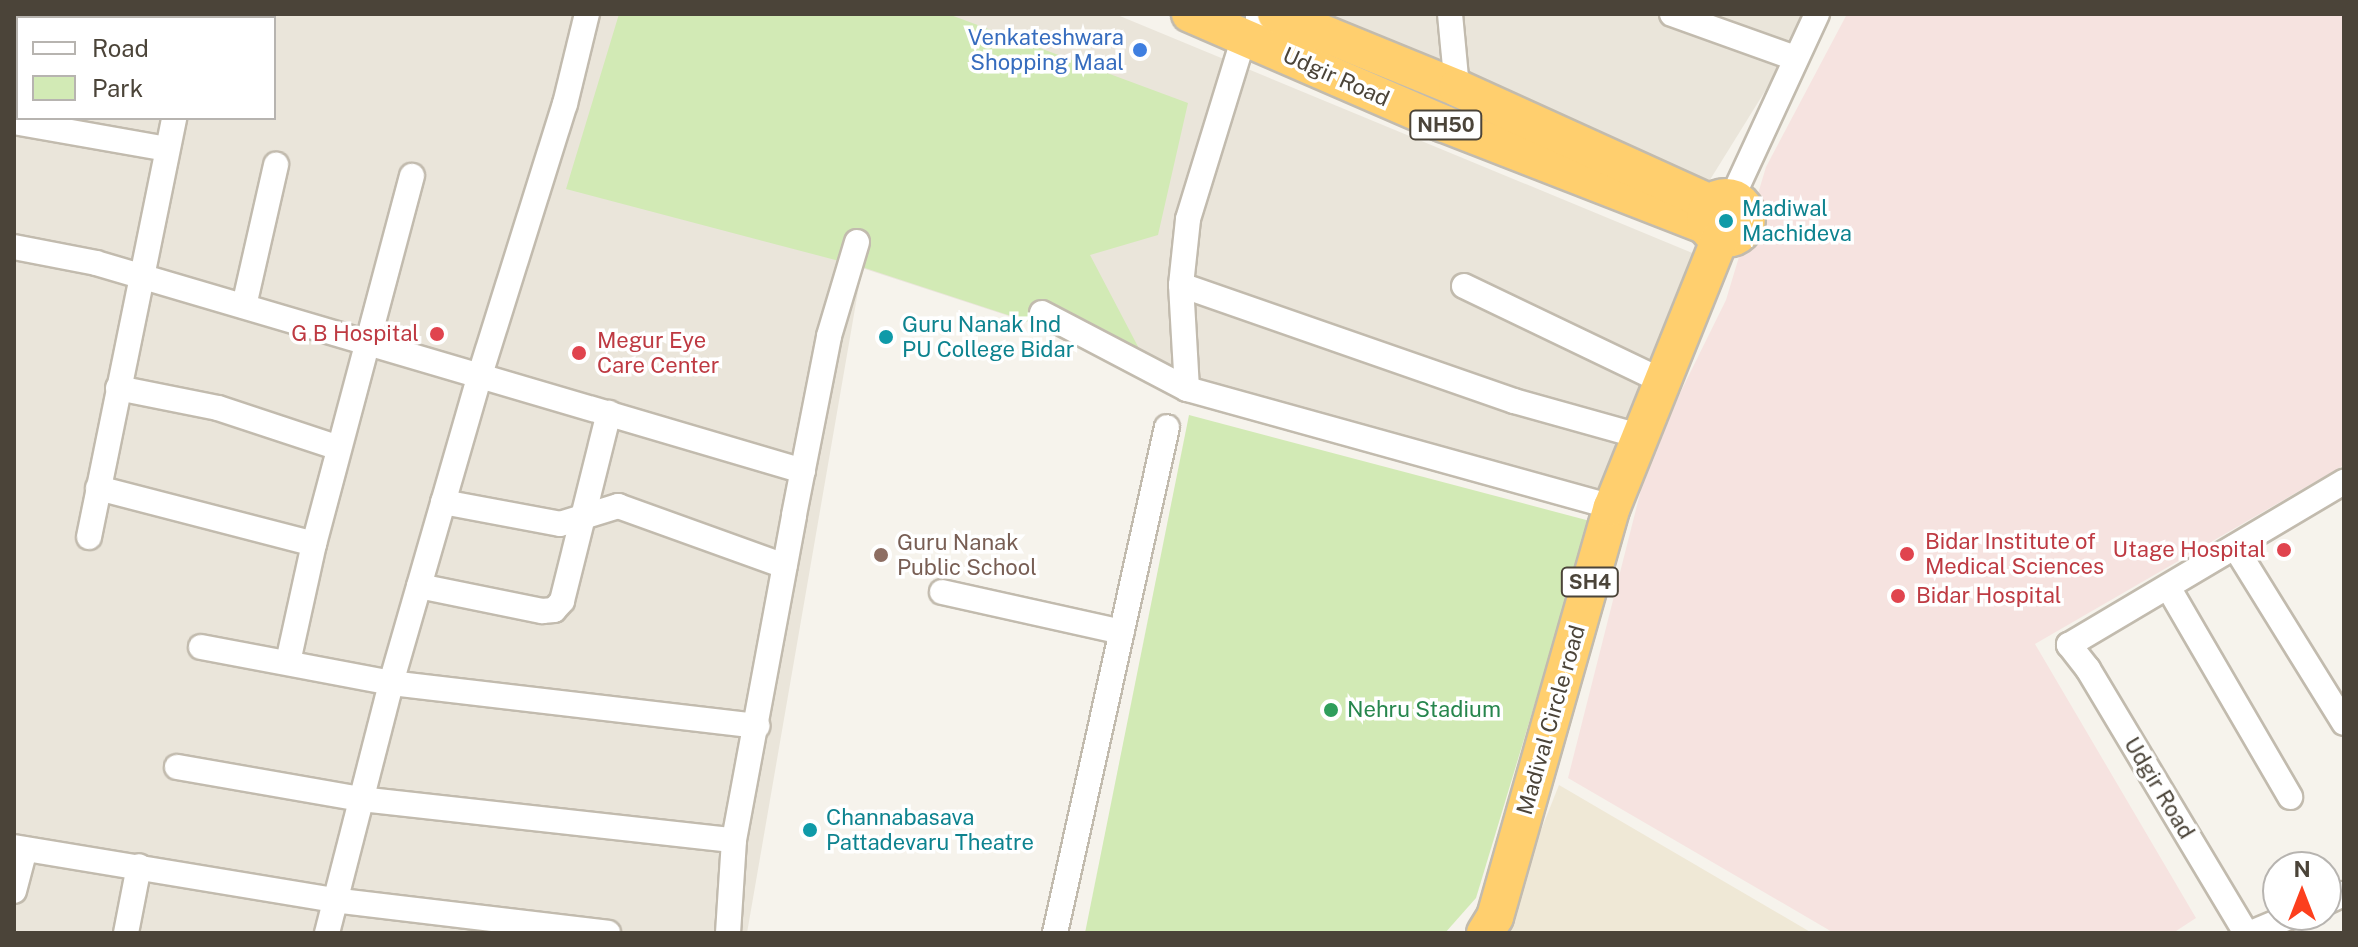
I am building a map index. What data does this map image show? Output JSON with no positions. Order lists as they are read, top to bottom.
{
  "streets": {
    "highway": [
      "Udgir Road",
      "NH50",
      "SH4",
      "Madival Circle road"
    ]
  },
  "crossings": [
    ["Udgir Road", "Madival Circle road"]
  ],
  "places": [
    "Venkateshwara Shopping Maal",
    "Madiwal Machideva",
    "G B Hospital",
    "Guru Nanak Ind PU College Bidar",
    "Megur Eye Care Center",
    "Utage Hospital",
    "Bidar Institute of Medical Sciences",
    "Guru Nanak Public School",
    "Bidar Hospital",
    "Nehru Stadium",
    "Channabasava Pattadevaru Theatre"
  ],
  "legend": ["Road", "Park"],
  "north": "top"
}
